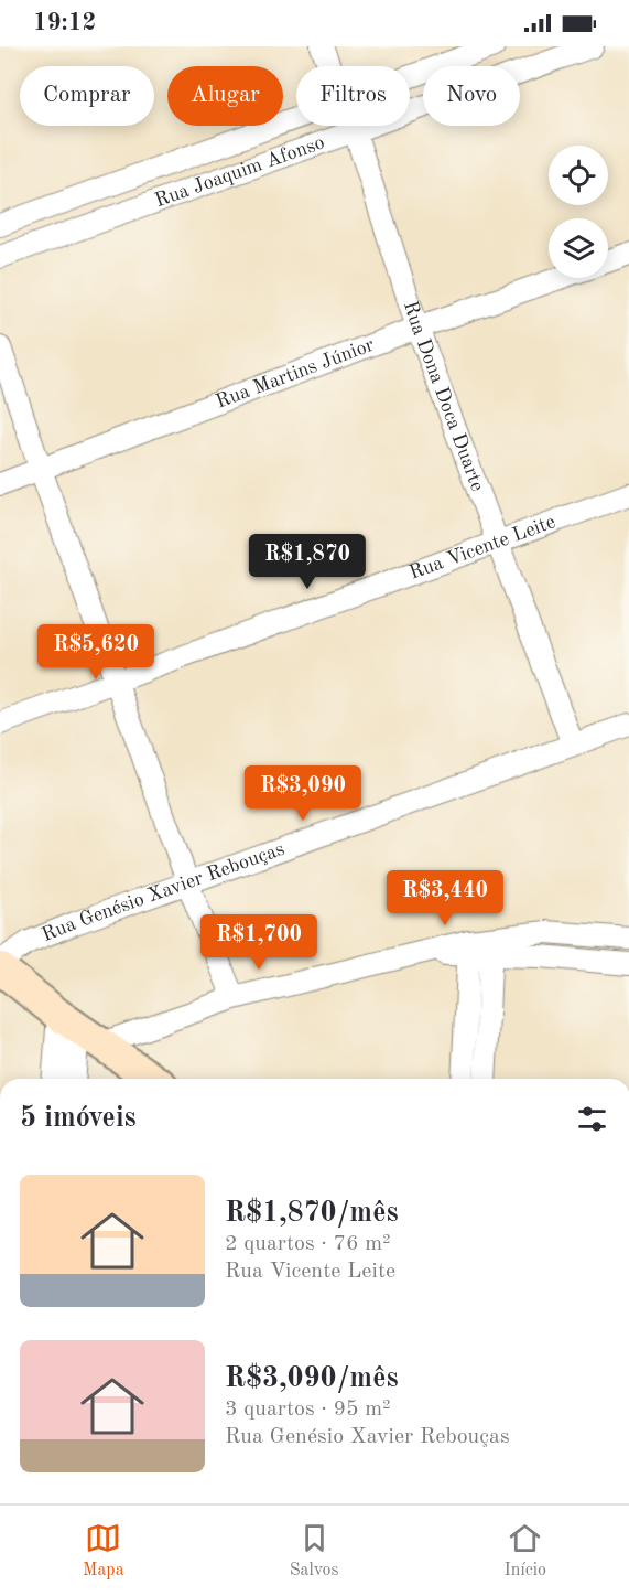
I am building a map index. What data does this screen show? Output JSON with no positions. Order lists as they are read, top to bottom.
{
  "streets": {
    "street": [
      "Rua Joaquim Afonso",
      "Rua Martins Júnior",
      "Rua Dona Doca Duarte",
      "Rua Vicente Leite",
      "Rua Genésio Xavier Rebouças"
    ]
  },
  "crossings": [
    ["Rua Joaquim Afonso", "Rua Dona Doca Duarte"],
    ["Rua Martins Júnior", "Rua Dona Doca Duarte"],
    ["Rua Dona Doca Duarte", "Rua Vicente Leite"],
    ["Rua Dona Doca Duarte", "Rua Genésio Xavier Rebouças"]
  ],
  "page": {
    "status": "19:12",
    "chip": [
      "Comprar",
      "Alugar",
      "Filtros",
      "Novo"
    ],
    "price": [
      "R$1,870",
      "R$5,620",
      "R$3,090",
      "R$3,440",
      "R$1,700"
    ],
    "heading": "5 imóveis",
    "list": [
      {
        "name": "R$1,870/mês",
        "note": "2 quartos · 76 m² · Rua Vicente Leite"
      },
      {
        "name": "R$3,090/mês",
        "note": "3 quartos · 95 m² · Rua Genésio Xavier Rebouças"
      }
    ],
    "tabs": ["Mapa", "Salvos", "Início"]
  }
}
